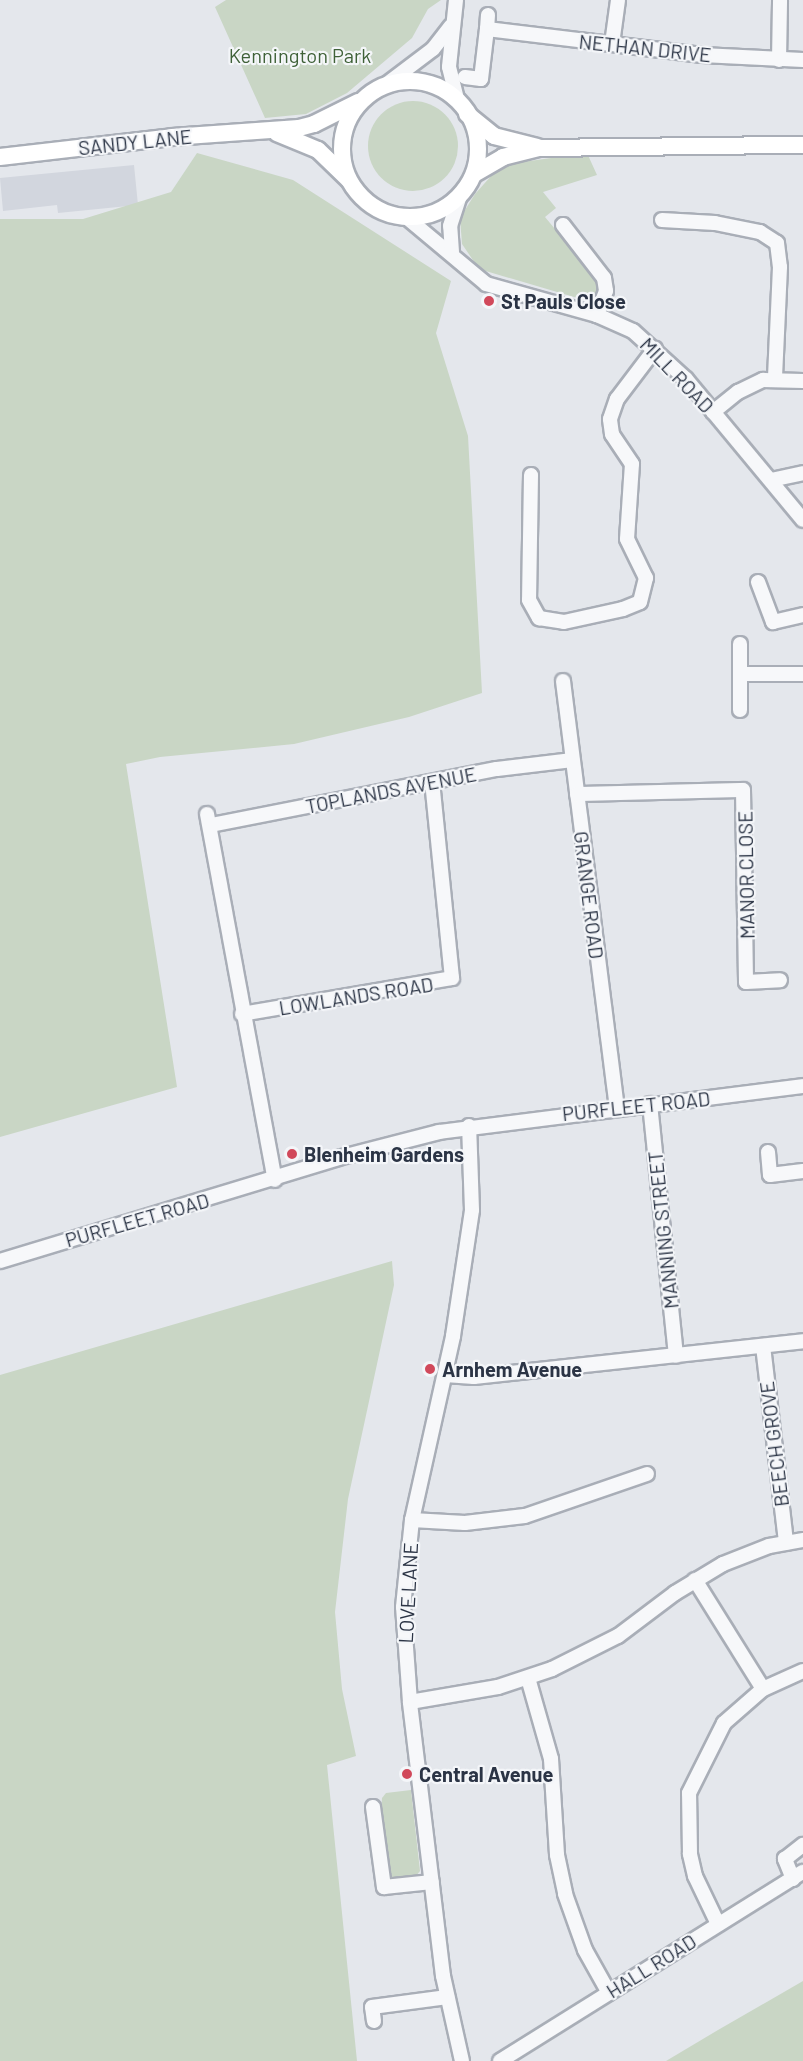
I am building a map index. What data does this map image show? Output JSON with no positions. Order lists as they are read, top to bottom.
{
  "streets": {
    "main road": ["SANDY LANE"],
    "street": [
      "NETHAN DRIVE",
      "MILL ROAD",
      "TOPLANDS AVENUE",
      "MANOR CLOSE",
      "GRANGE ROAD",
      "LOWLANDS ROAD",
      "PURFLEET ROAD",
      "MANNING STREET",
      "BEECH GROVE",
      "LOVE LANE",
      "HALL ROAD"
    ]
  },
  "crossings": [
    ["SANDY LANE", "MILL ROAD"],
    ["TOPLANDS AVENUE", "GRANGE ROAD"],
    ["TOPLANDS AVENUE", "LOWLANDS ROAD"],
    ["MANOR CLOSE", "GRANGE ROAD"],
    ["GRANGE ROAD", "PURFLEET ROAD"],
    ["PURFLEET ROAD", "MANNING STREET"],
    ["PURFLEET ROAD", "LOVE LANE"]
  ],
  "parks": ["Kennington Park"],
  "places": [
    "St Pauls Close",
    "Blenheim Gardens",
    "Arnhem Avenue",
    "Central Avenue"
  ]
}
